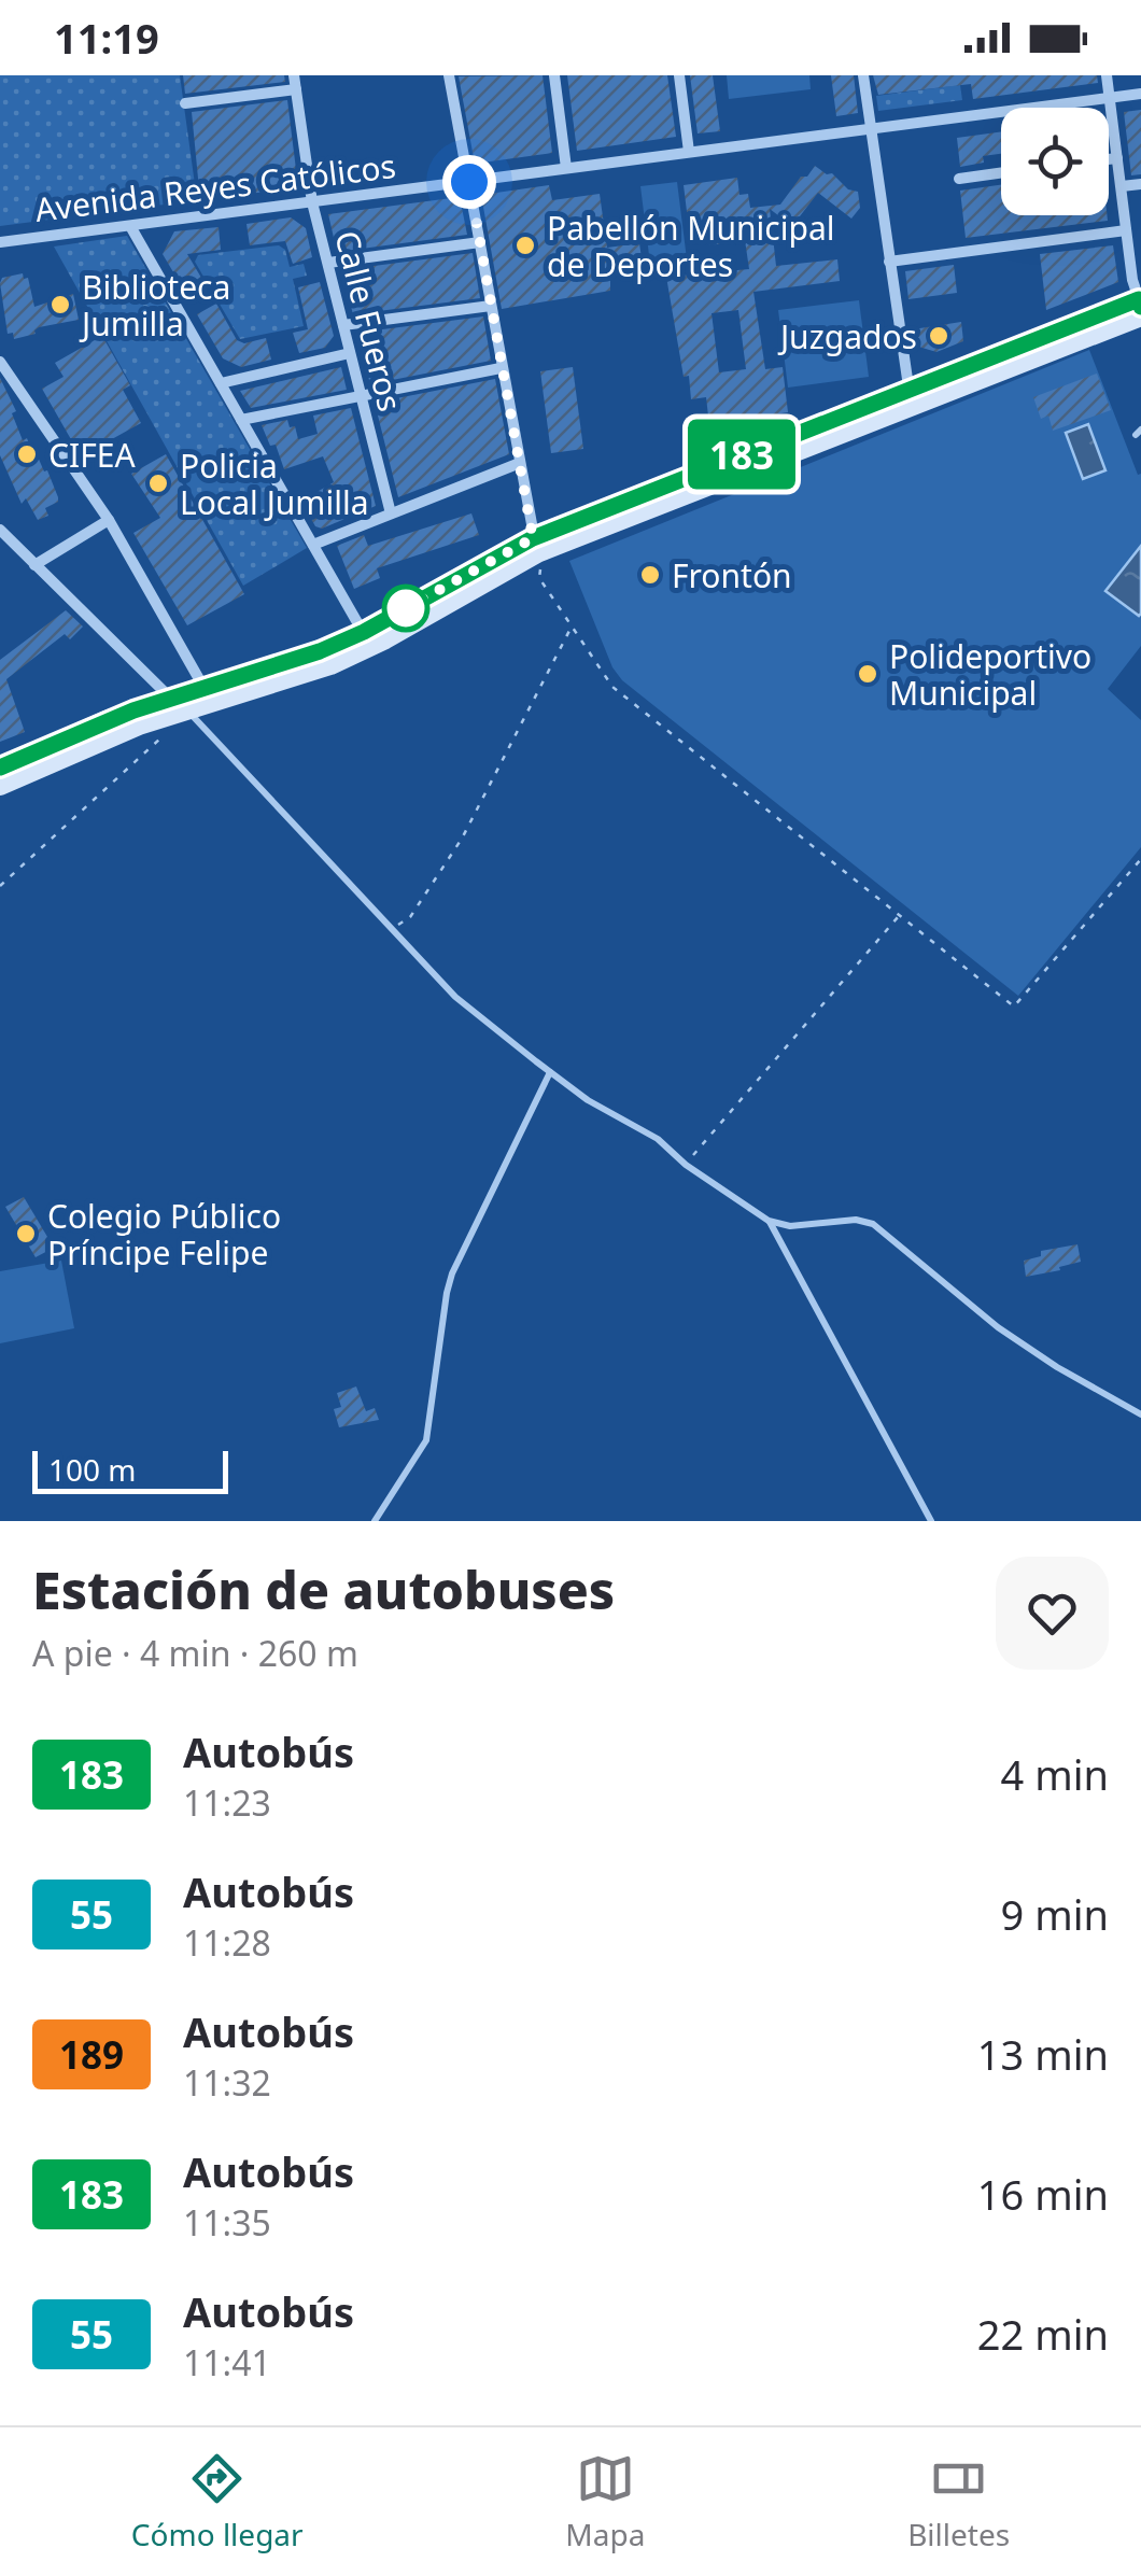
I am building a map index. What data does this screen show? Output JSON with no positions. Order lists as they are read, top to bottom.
{
  "streets": {
    "street": ["Avenida Reyes Católicos", "Calle Fueros"]
  },
  "crossings": [
    ["Avenida Reyes Católicos", "Calle Fueros"]
  ],
  "places": [
    "Pabellón Municipal de Deportes",
    "Biblioteca Jumilla",
    "Juzgados",
    "CIFEA",
    "Policia Local Jumilla",
    "Frontón",
    "Polideportivo Municipal",
    "Colegio Público Príncipe Felipe"
  ],
  "lines": ["bus line 183"],
  "scale_bar": "100 m",
  "page": {
    "status": "11:19",
    "on_map": "183",
    "scale": "100 m",
    "heading": ["Estación de autobuses", "A pie · 4 min · 260 m"],
    "list": [
      {
        "mark": "183",
        "name": "Autobús",
        "note": "11:23",
        "value": "4 min"
      },
      {
        "mark": "55",
        "name": "Autobús",
        "note": "11:28",
        "value": "9 min"
      },
      {
        "mark": "189",
        "name": "Autobús",
        "note": "11:32",
        "value": "13 min"
      },
      {
        "mark": "183",
        "name": "Autobús",
        "note": "11:35",
        "value": "16 min"
      },
      {
        "mark": "55",
        "name": "Autobús",
        "note": "11:41",
        "value": "22 min"
      }
    ],
    "tabs": ["Cómo llegar", "Mapa", "Billetes"]
  }
}
